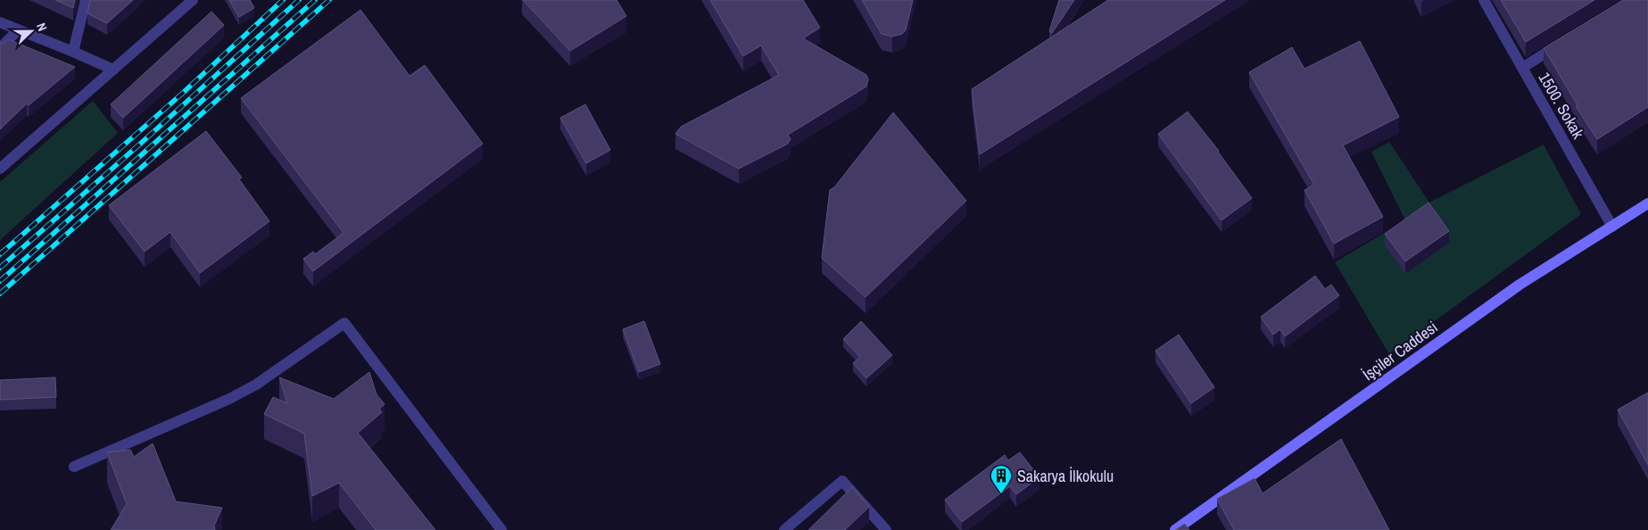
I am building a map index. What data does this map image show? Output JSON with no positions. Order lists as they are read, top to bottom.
{
  "streets": {
    "street": ["1500. Sokak", "İşçiler Caddesi"]
  },
  "crossings": [
    ["1500. Sokak", "İşçiler Caddesi"]
  ],
  "places": {
    "building": ["Sakarya İlkokulu"]
  },
  "north": "right"
}
